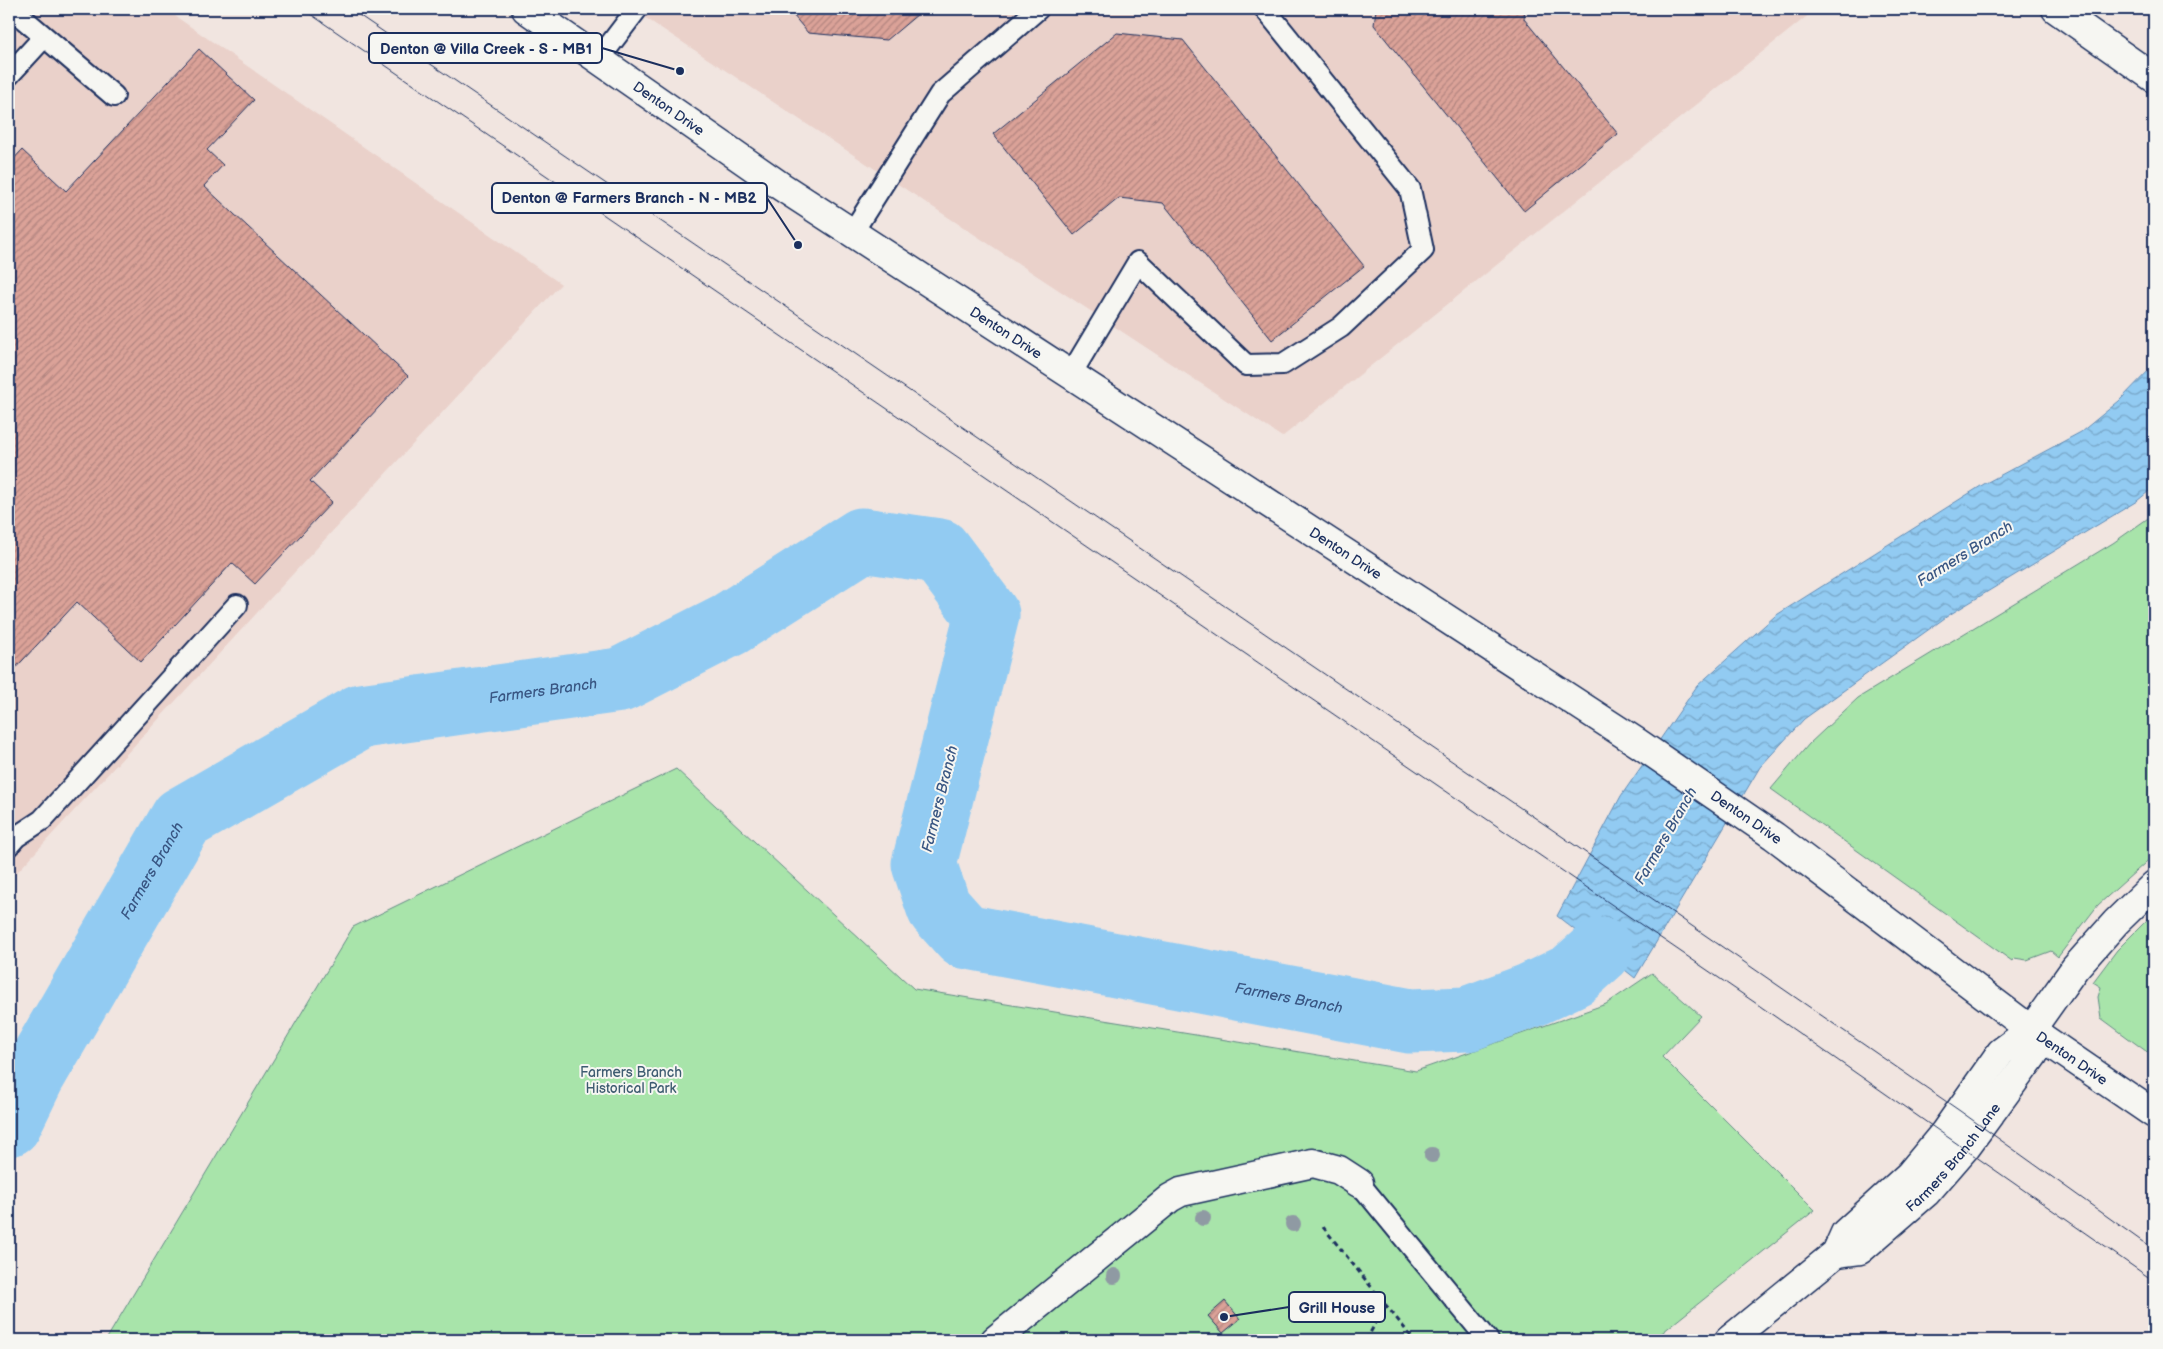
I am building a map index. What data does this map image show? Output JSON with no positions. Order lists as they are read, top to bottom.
{
  "streets": {
    "street": ["Denton Drive", "Farmers Branch Lane"]
  },
  "crossings": [
    ["Denton Drive", "Farmers Branch Lane"]
  ],
  "water": ["Farmers Branch"],
  "parks": ["Farmers Branch Historical Park"],
  "places": ["Denton @ Villa Creek - S - MB1", "Denton @ Farmers Branch - N - MB2", "Grill House"]
}
